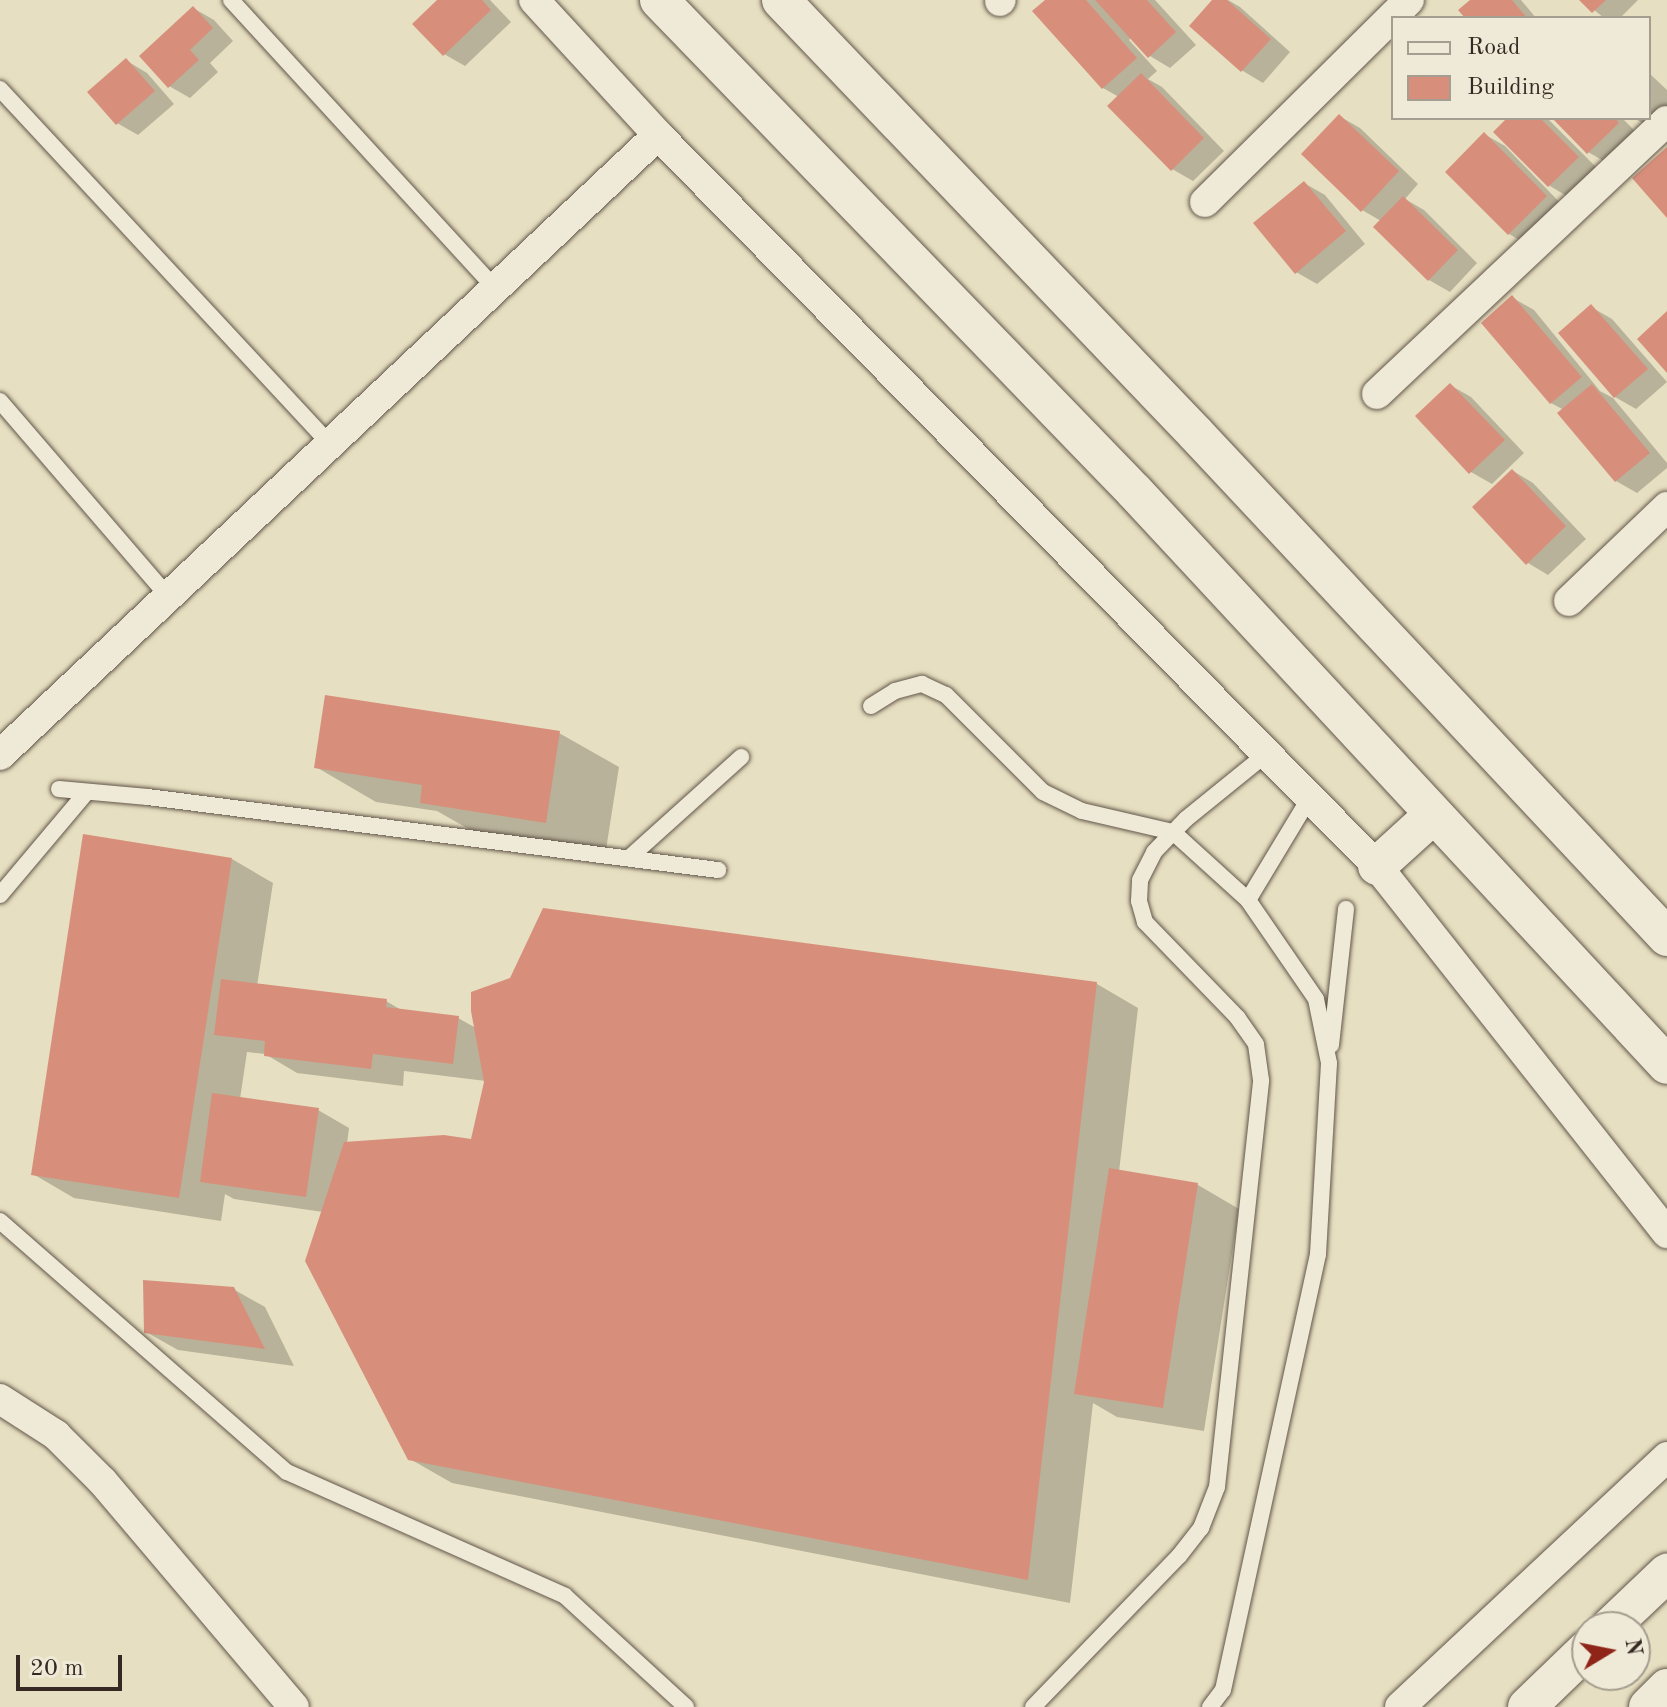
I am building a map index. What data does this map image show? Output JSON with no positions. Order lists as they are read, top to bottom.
{
  "legend": ["Road", "Building"],
  "scale_bar": "20 m",
  "north": "right"
}
